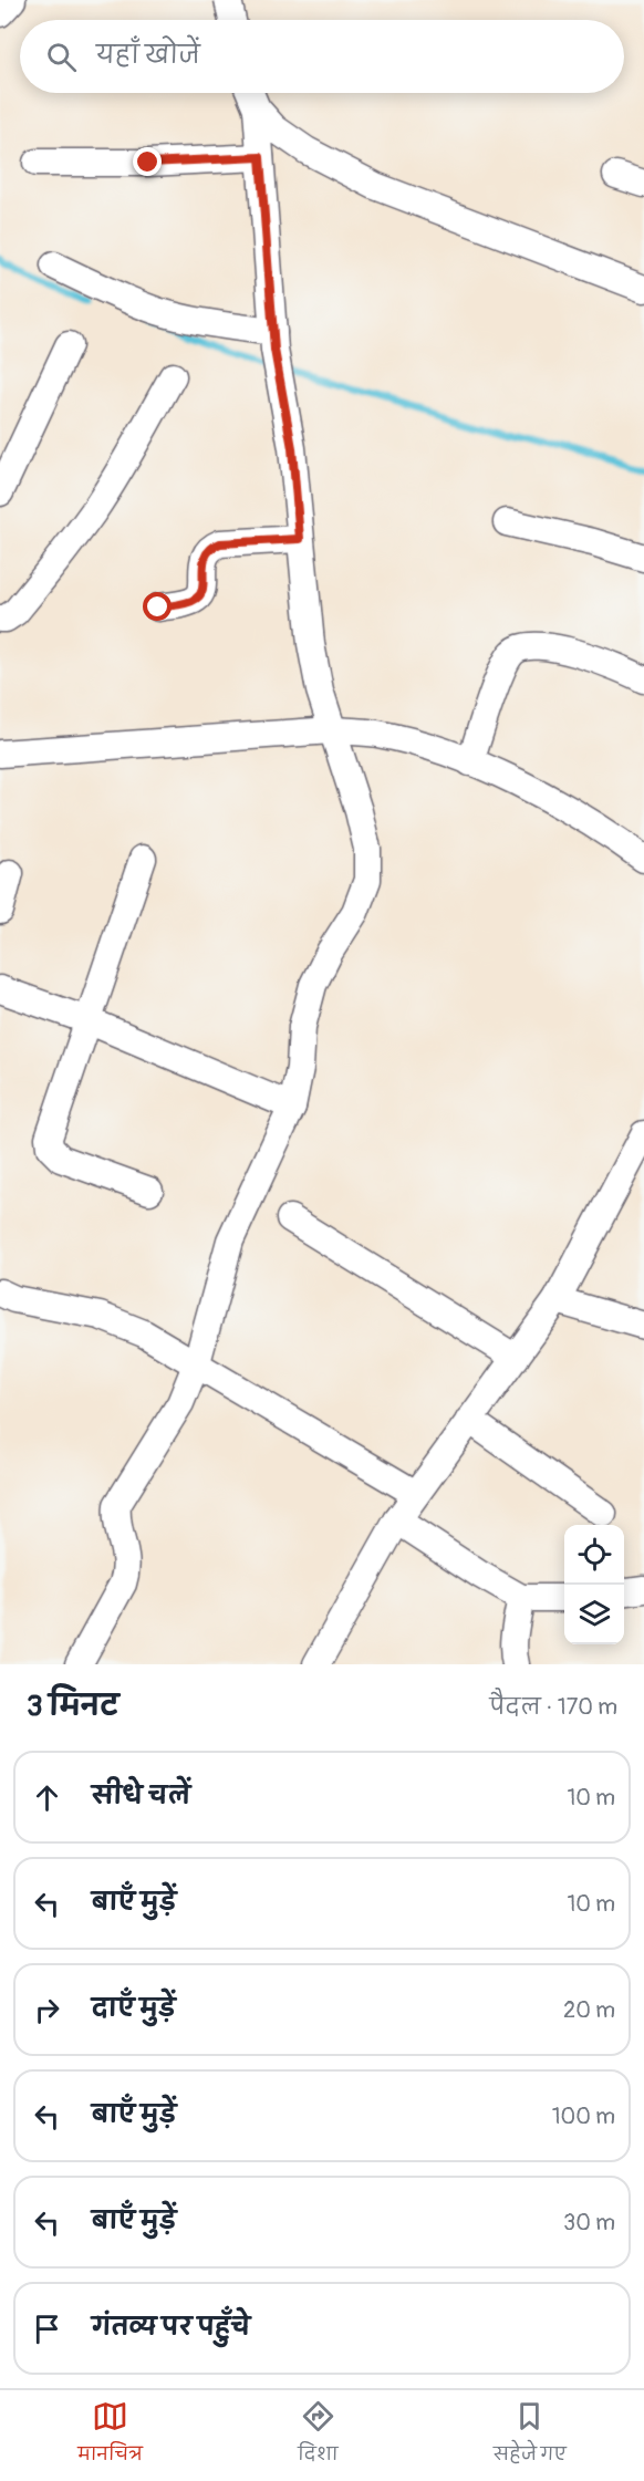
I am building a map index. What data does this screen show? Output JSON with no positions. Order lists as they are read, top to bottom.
{
  "page": {
    "search": "यहाँ खोजें",
    "heading": ["3 मिनट", "पैदल · 170 m"],
    "list": [
      ["सीधे चलें", "10 m"],
      ["बाएँ मुड़ें", "10 m"],
      ["दाएँ मुड़ें", "20 m"],
      ["बाएँ मुड़ें", "100 m"],
      ["बाएँ मुड़ें", "30 m"],
      "गंतव्य पर पहुँचे"
    ],
    "nav": ["मानचित्र", "दिशा", "सहेजे गए"]
  }
}
